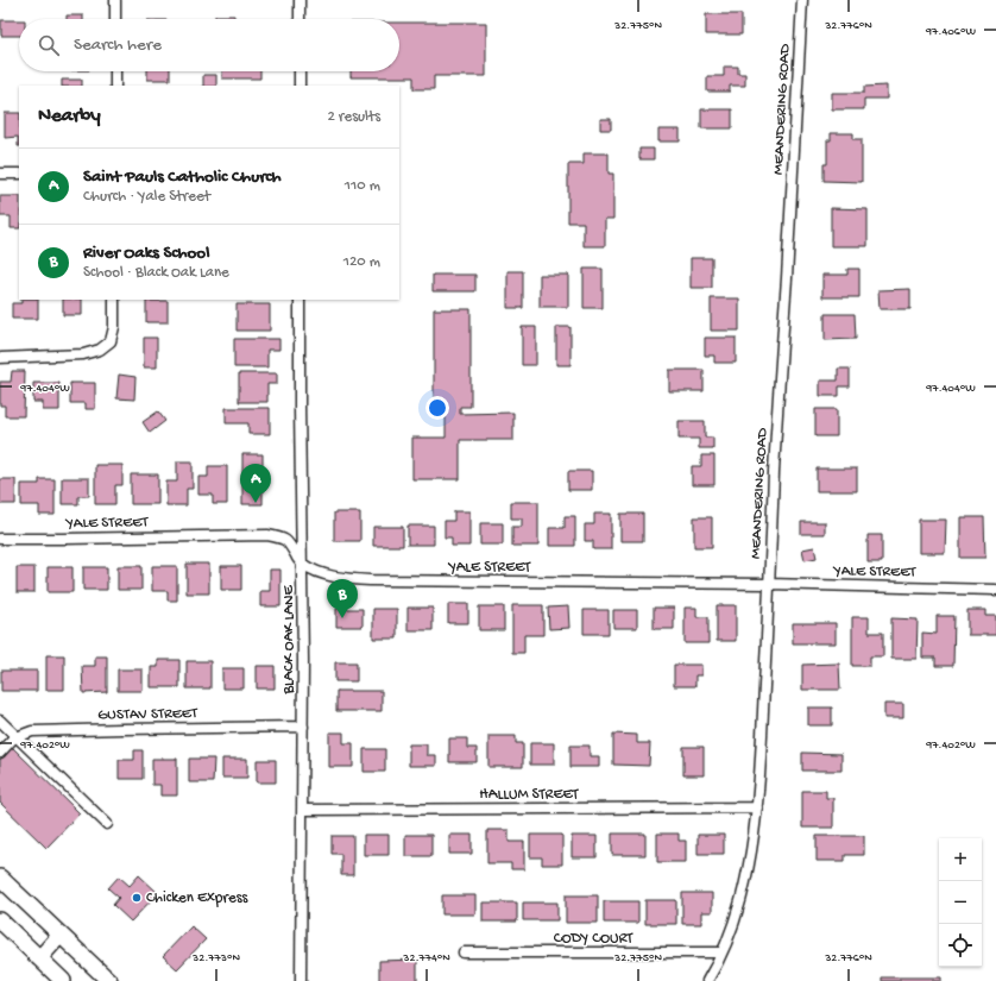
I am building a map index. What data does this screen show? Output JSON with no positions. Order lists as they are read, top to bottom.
{
  "streets": {
    "street": [
      "MEANDERING ROAD",
      "YALE STREET",
      "BLACK OAK LANE",
      "GUSTAV STREET",
      "HALLUM STREET",
      "CODY COURT"
    ]
  },
  "crossings": [
    ["MEANDERING ROAD", "YALE STREET"],
    ["MEANDERING ROAD", "HALLUM STREET"],
    ["MEANDERING ROAD", "CODY COURT"],
    ["YALE STREET", "BLACK OAK LANE"],
    ["BLACK OAK LANE", "GUSTAV STREET"],
    ["BLACK OAK LANE", "HALLUM STREET"]
  ],
  "places": ["Chicken Express"],
  "page": {
    "search": "Search here",
    "heading": ["Nearby", "2 results"],
    "list": [
      {
        "mark": "A",
        "name": "Saint Pauls Catholic Church",
        "note": "Church · Yale Street",
        "value": "110 m"
      },
      {
        "mark": "B",
        "name": "River Oaks School",
        "note": "School · Black Oak Lane",
        "value": "120 m"
      }
    ],
    "pins": ["A", "B"],
    "map_buttons": ["+", "−"]
  },
  "coordinates": [
    "32.775°N",
    "32.776°N",
    "97.406°W",
    "97.404°W",
    "97.402°W",
    "32.773°N",
    "32.774°N"
  ]
}
